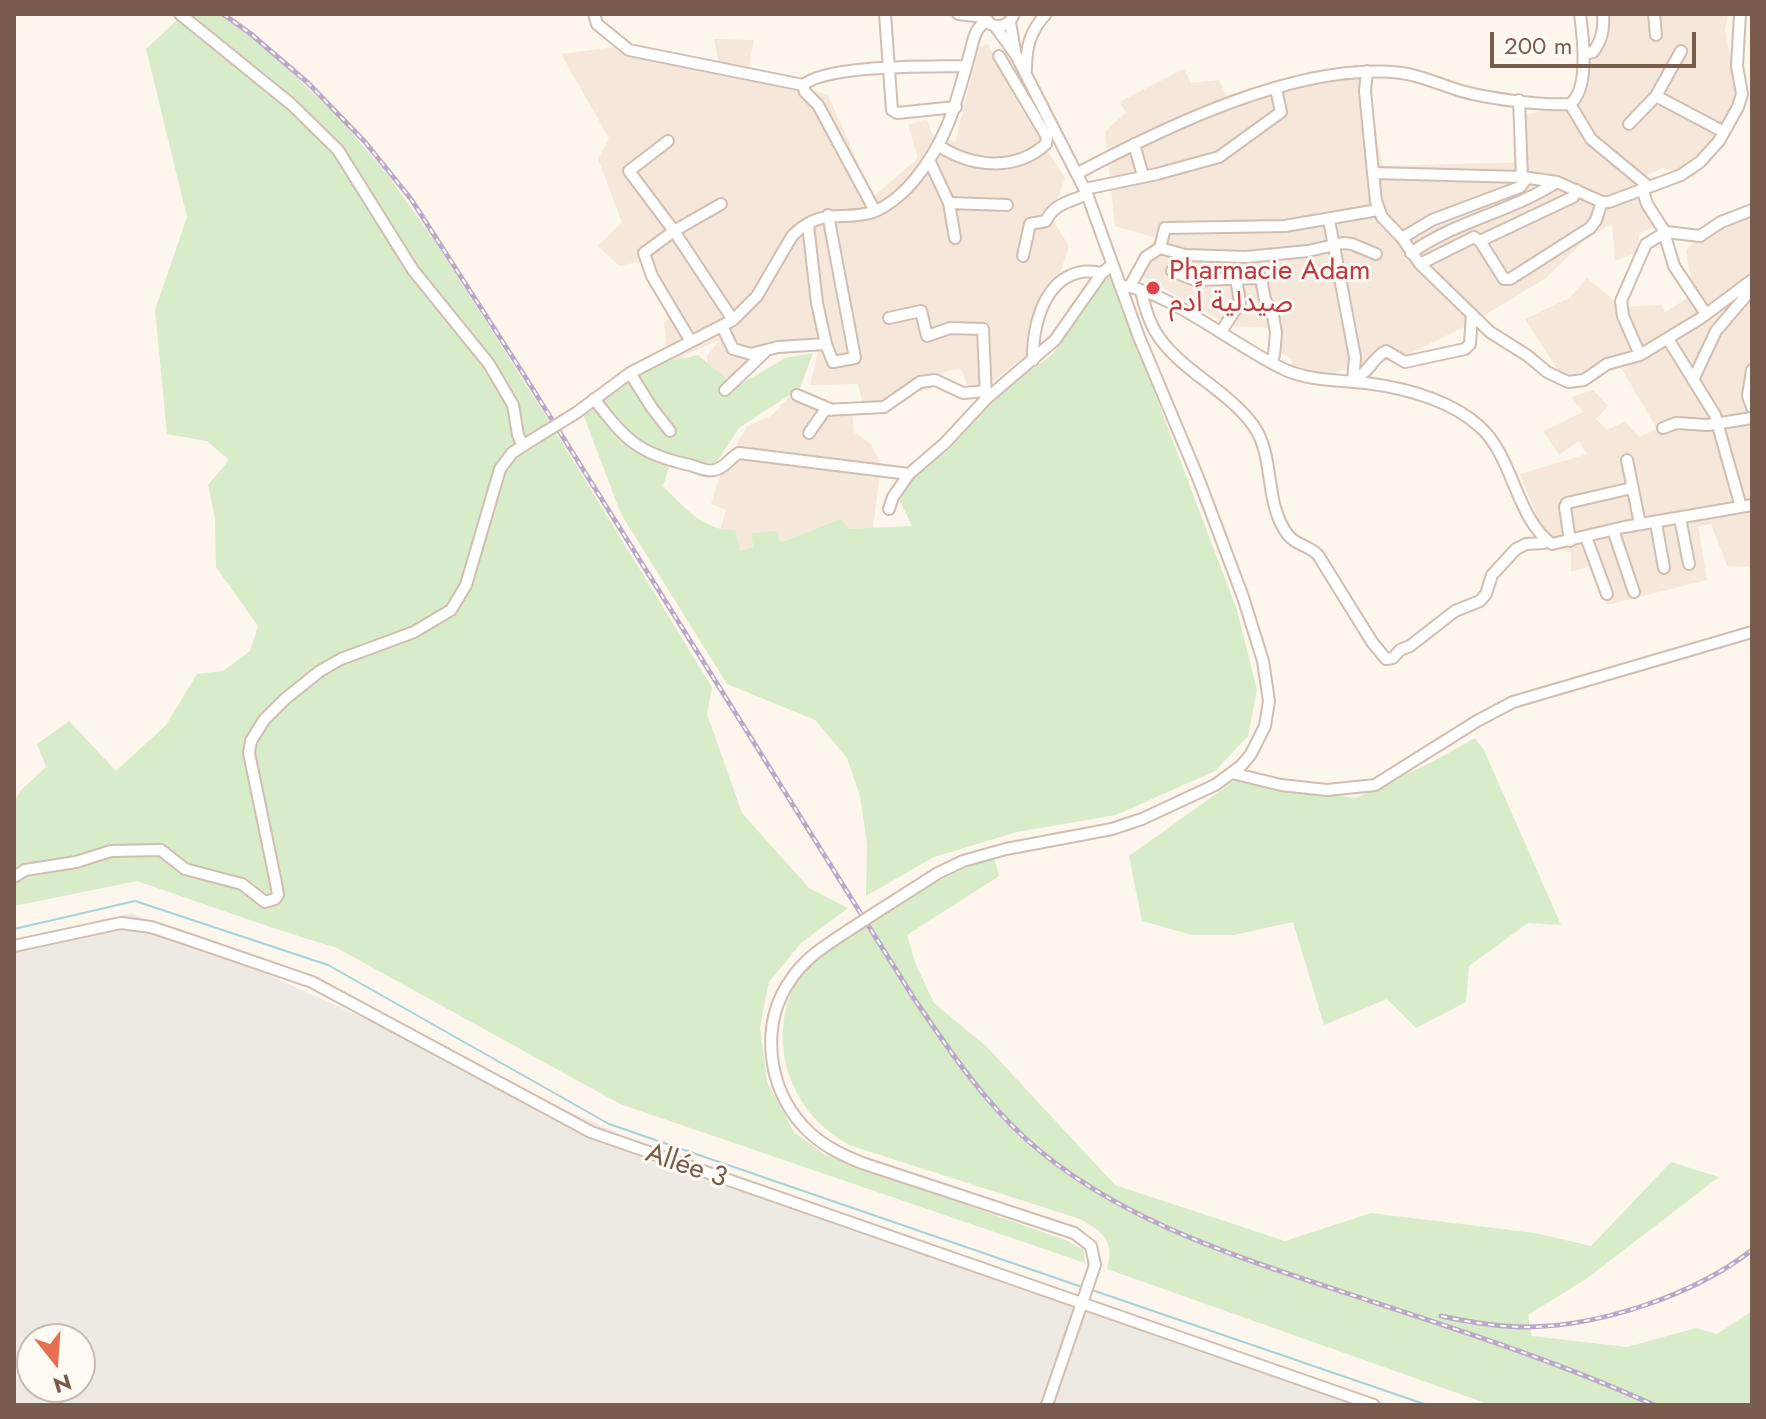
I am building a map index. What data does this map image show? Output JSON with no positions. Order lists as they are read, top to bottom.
{
  "streets": {
    "street": ["Allée 3"]
  },
  "places": ["Pharmacie Adam صيدلية اًدم"],
  "scale_bar": "200 m",
  "north": "bottom"
}
